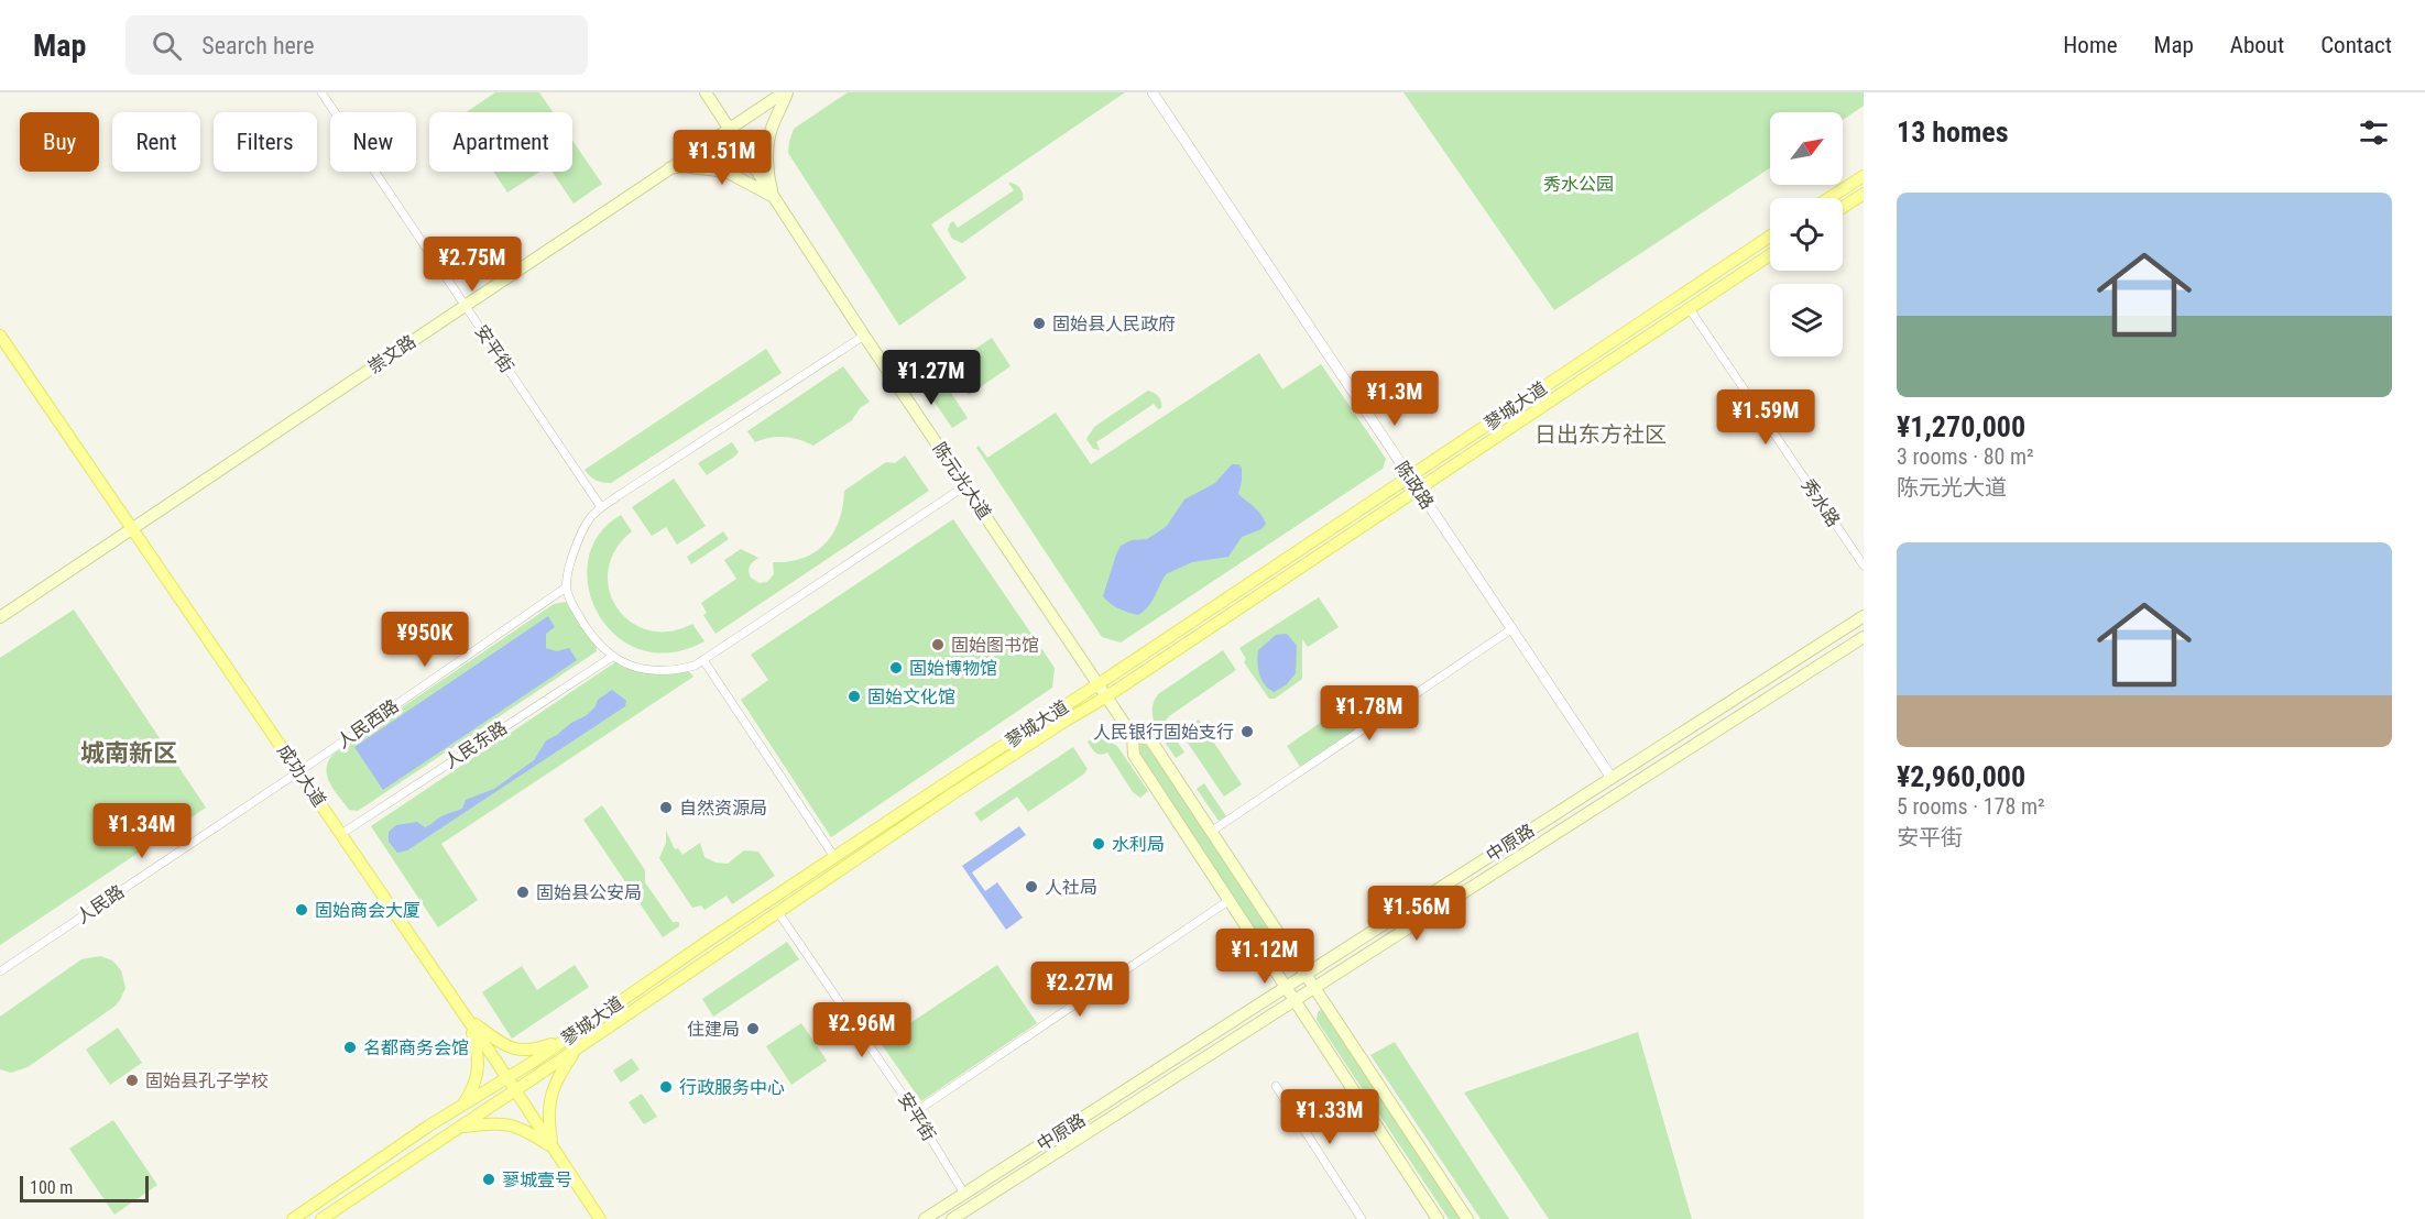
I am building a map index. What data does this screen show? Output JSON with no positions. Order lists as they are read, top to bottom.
{
  "streets": {
    "main road": [
      "崇文路",
      "蓼城大道",
      "陈元光大道",
      "成功大道",
      "中原路"
    ],
    "street": [
      "安平街",
      "陈政路",
      "秀水路",
      "人民西路",
      "人民东路",
      "人民路"
    ]
  },
  "crossings": [
    ["安平街", "崇文路"],
    ["安平街", "蓼城大道"],
    ["安平街", "中原路"],
    ["崇文路", "陈元光大道"],
    ["崇文路", "成功大道"],
    ["蓼城大道", "陈元光大道"],
    ["蓼城大道", "陈政路"],
    ["蓼城大道", "秀水路"],
    ["蓼城大道", "成功大道"],
    ["陈元光大道", "中原路"],
    ["陈政路", "中原路"],
    ["人民西路", "成功大道"],
    ["人民西路", "人民路"],
    ["人民东路", "成功大道"],
    ["成功大道", "人民路"]
  ],
  "districts": ["日出东方社区", "城南新区"],
  "parks": ["秀水公园"],
  "places": [
    "固始县人民政府",
    "固始图书馆",
    "固始博物馆",
    "固始文化馆",
    "人民银行固始支行",
    "自然资源局",
    "水利局",
    "人社局",
    "固始县公安局",
    "固始商会大厦",
    "住建局",
    "名都商务会馆",
    "固始县孔子学校",
    "行政服务中心",
    "蓼城壹号"
  ],
  "scale_bar": "100 m",
  "north": "top right",
  "page": {
    "header": "Map",
    "search": "Search here",
    "nav": [
      "Home",
      "Map",
      "About",
      "Contact"
    ],
    "heading": "13 homes",
    "chip": [
      "Buy",
      "Rent",
      "Filters",
      "New",
      "Apartment"
    ],
    "price": [
      "¥1.51M",
      "¥2.75M",
      "¥1.27M",
      "¥1.3M",
      "¥1.59M",
      "¥950K",
      "¥1.78M",
      "¥1.34M",
      "¥1.56M",
      "¥1.12M",
      "¥2.27M",
      "¥2.96M",
      "¥1.33M"
    ],
    "list": [
      {
        "name": "¥1,270,000",
        "note": "3 rooms · 80 m² · 陈元光大道"
      },
      {
        "name": "¥2,960,000",
        "note": "5 rooms · 178 m² · 安平街"
      }
    ],
    "scale": "100 m"
  }
}
